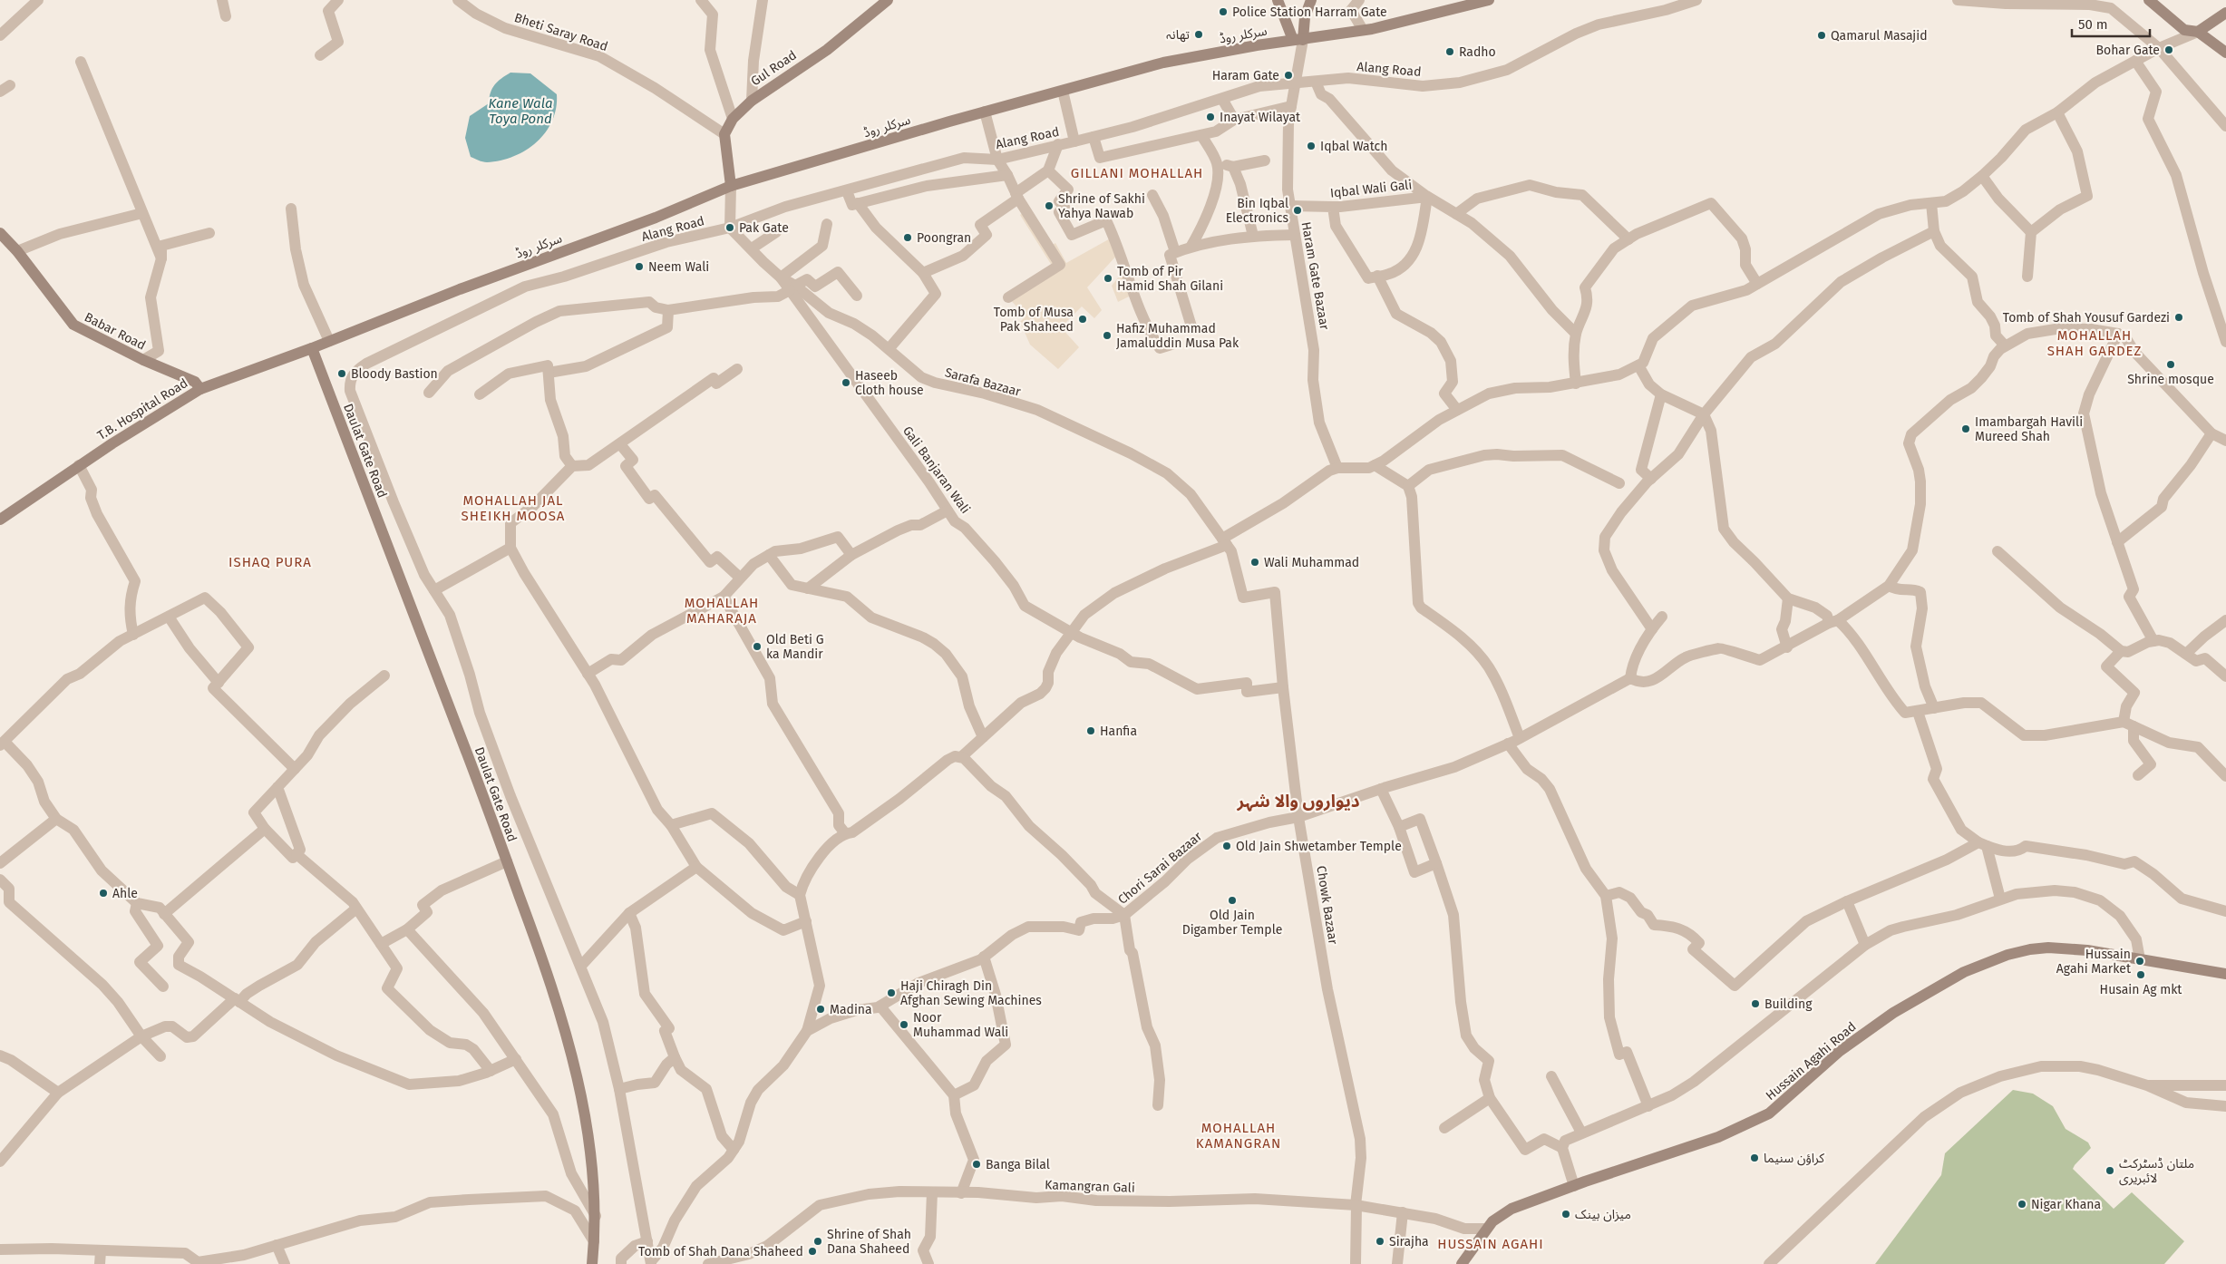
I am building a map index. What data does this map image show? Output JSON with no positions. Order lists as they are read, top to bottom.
{
  "streets": {
    "main road": [
      "سرکلر روڈ",
      "Gul Road",
      "Babar Road",
      "T.B. Hospital Road",
      "Daulat Gate Road",
      "Hussain Agahi Road"
    ],
    "street": [
      "Bheti Saray Road",
      "Alang Road",
      "Iqbal Wali Gali",
      "Haram Gate Bazaar",
      "Sarafa Bazaar",
      "Gali Banjaran Wali",
      "Chori Sarai Bazaar",
      "Chowk Bazaar",
      "Kamangran Gali"
    ]
  },
  "crossings": [
    ["Bheti Saray Road", "Gul Road"],
    ["سرکلر روڈ", "Haram Gate Bazaar"],
    ["سرکلر روڈ", "T.B. Hospital Road"],
    ["سرکلر روڈ", "Daulat Gate Road"],
    ["Alang Road", "Haram Gate Bazaar"],
    ["Alang Road", "Sarafa Bazaar"],
    ["Iqbal Wali Gali", "Haram Gate Bazaar"],
    ["Babar Road", "T.B. Hospital Road"],
    ["Sarafa Bazaar", "Gali Banjaran Wali"],
    ["Sarafa Bazaar", "Chowk Bazaar"],
    ["T.B. Hospital Road", "Daulat Gate Road"],
    ["Gali Banjaran Wali", "Chowk Bazaar"],
    ["Chori Sarai Bazaar", "Chowk Bazaar"],
    ["Chowk Bazaar", "Kamangran Gali"],
    ["Hussain Agahi Road", "Kamangran Gali"]
  ],
  "districts": [
    "GILLANI MOHALLAH",
    "MOHALLAH SHAH GARDEZ",
    "MOHALLAH JAL SHEIKH MOOSA",
    "ISHAQ PURA",
    "MOHALLAH MAHARAJA",
    "دیواروں والا شہر",
    "MOHALLAH KAMANGRAN",
    "HUSSAIN AGAHI"
  ],
  "water": ["Kane Wala Toya Pond"],
  "places": [
    "Police Station Harram Gate",
    "تھانہ",
    "Qamarul Masajid",
    "Bohar Gate",
    "Radho",
    "Haram Gate",
    "Inayat Wilayat",
    "Iqbal Watch",
    "Shrine of Sakhi Yahya Nawab",
    "Bin Iqbal Electronics",
    "Pak Gate",
    "Poongran",
    "Neem Wali",
    "Tomb of Pir Hamid Shah Gilani",
    "Tomb of Shah Yousuf Gardezi",
    "Tomb of Musa Pak Shaheed",
    "Hafiz Muhammad Jamaluddin Musa Pak",
    "Shrine mosque",
    "Bloody Bastion",
    "Haseeb Cloth house",
    "Imambargah Havili Mureed Shah",
    "Wali Muhammad",
    "Old Beti G ka Mandir",
    "Hanfia",
    "Old Jain Shwetamber Temple",
    "Ahle",
    "Old Jain Digamber Temple",
    "Hussain Agahi Market",
    "Husain Ag mkt",
    "Haji Chiragh Din Afghan Sewing Machines",
    "Building",
    "Madina",
    "Noor Muhammad Wali",
    "کراؤن سنیما",
    "Banga Bilal",
    "ملتان ڈسٹرکٹ لائبریری",
    "Nigar Khana",
    "میزان بینک",
    "Shrine of Shah Dana Shaheed",
    "Sirajha",
    "Tomb of Shah Dana Shaheed"
  ],
  "scale_bar": "50 m"
}
